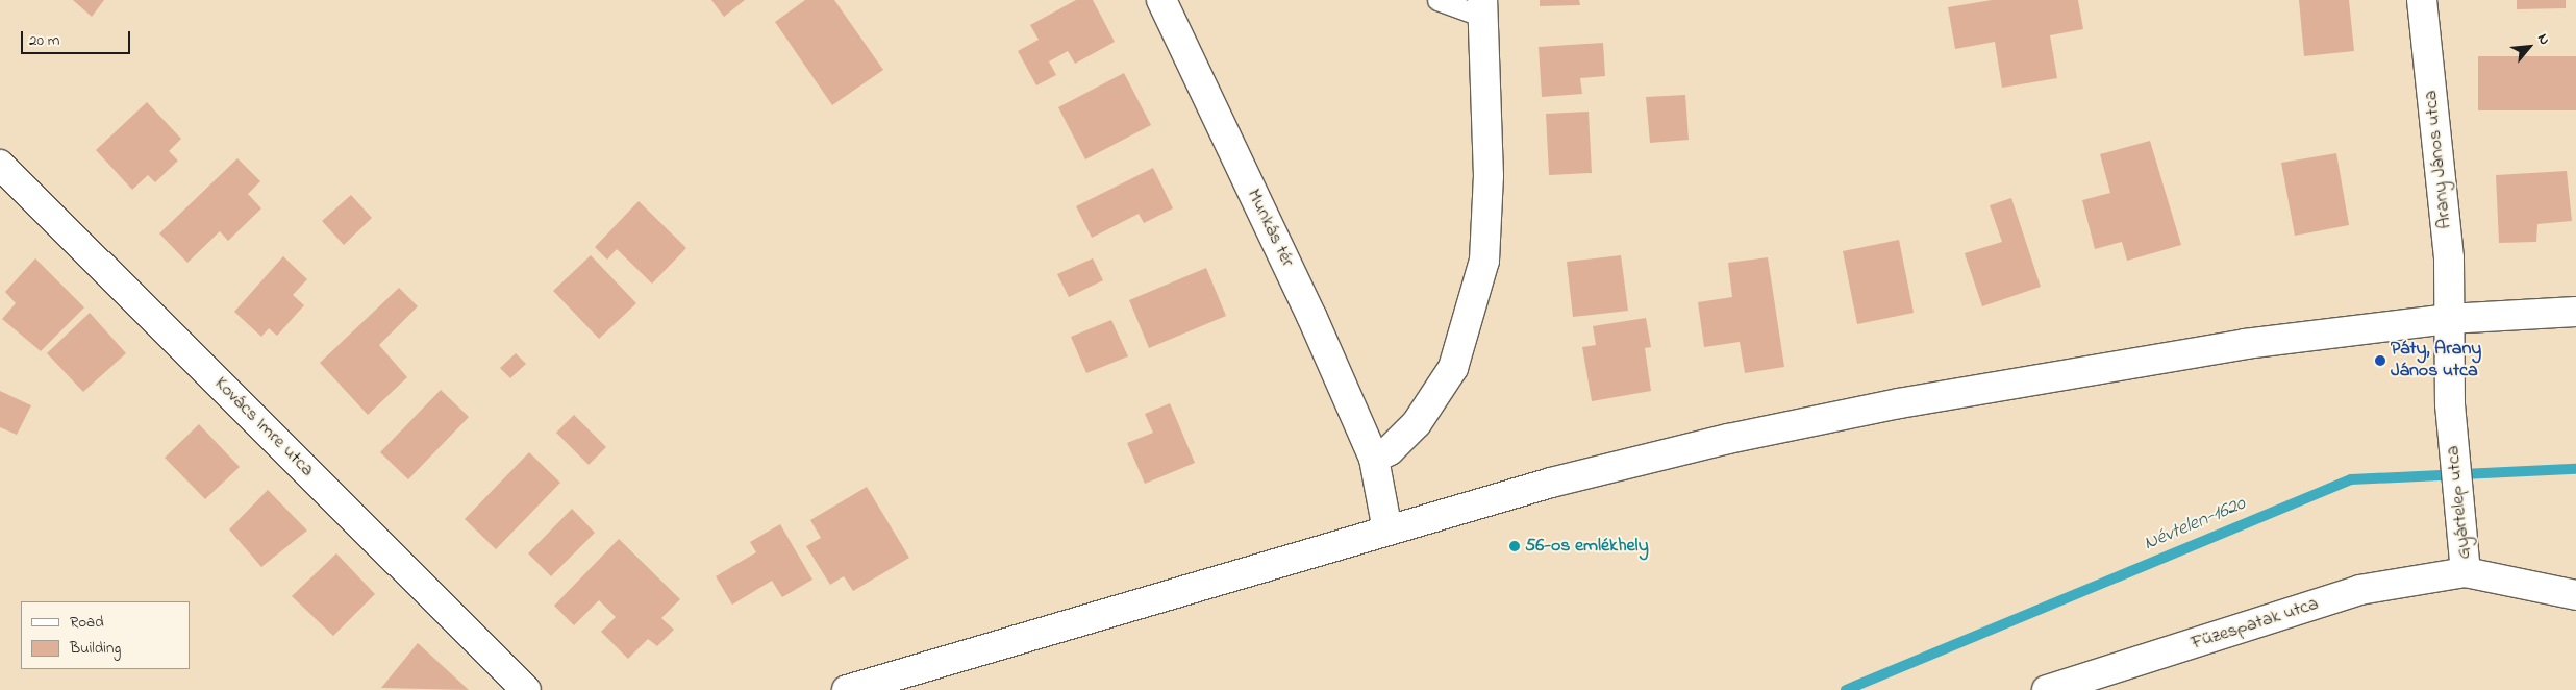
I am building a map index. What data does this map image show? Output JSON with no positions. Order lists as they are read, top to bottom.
{
  "streets": {
    "street": [
      "Arany János utca",
      "Munkás tér",
      "Kovács Imre utca",
      "Gyártelep utca",
      "Füzespatak utca"
    ]
  },
  "crossings": [
    ["Arany János utca", "Gyártelep utca"],
    ["Gyártelep utca", "Füzespatak utca"]
  ],
  "water": ["Névtelen-1620"],
  "places": ["Páty, Arany János utca", "56-os emlékhely"],
  "legend": ["Road", "Building"],
  "scale_bar": "20 m",
  "north": "top right"
}
